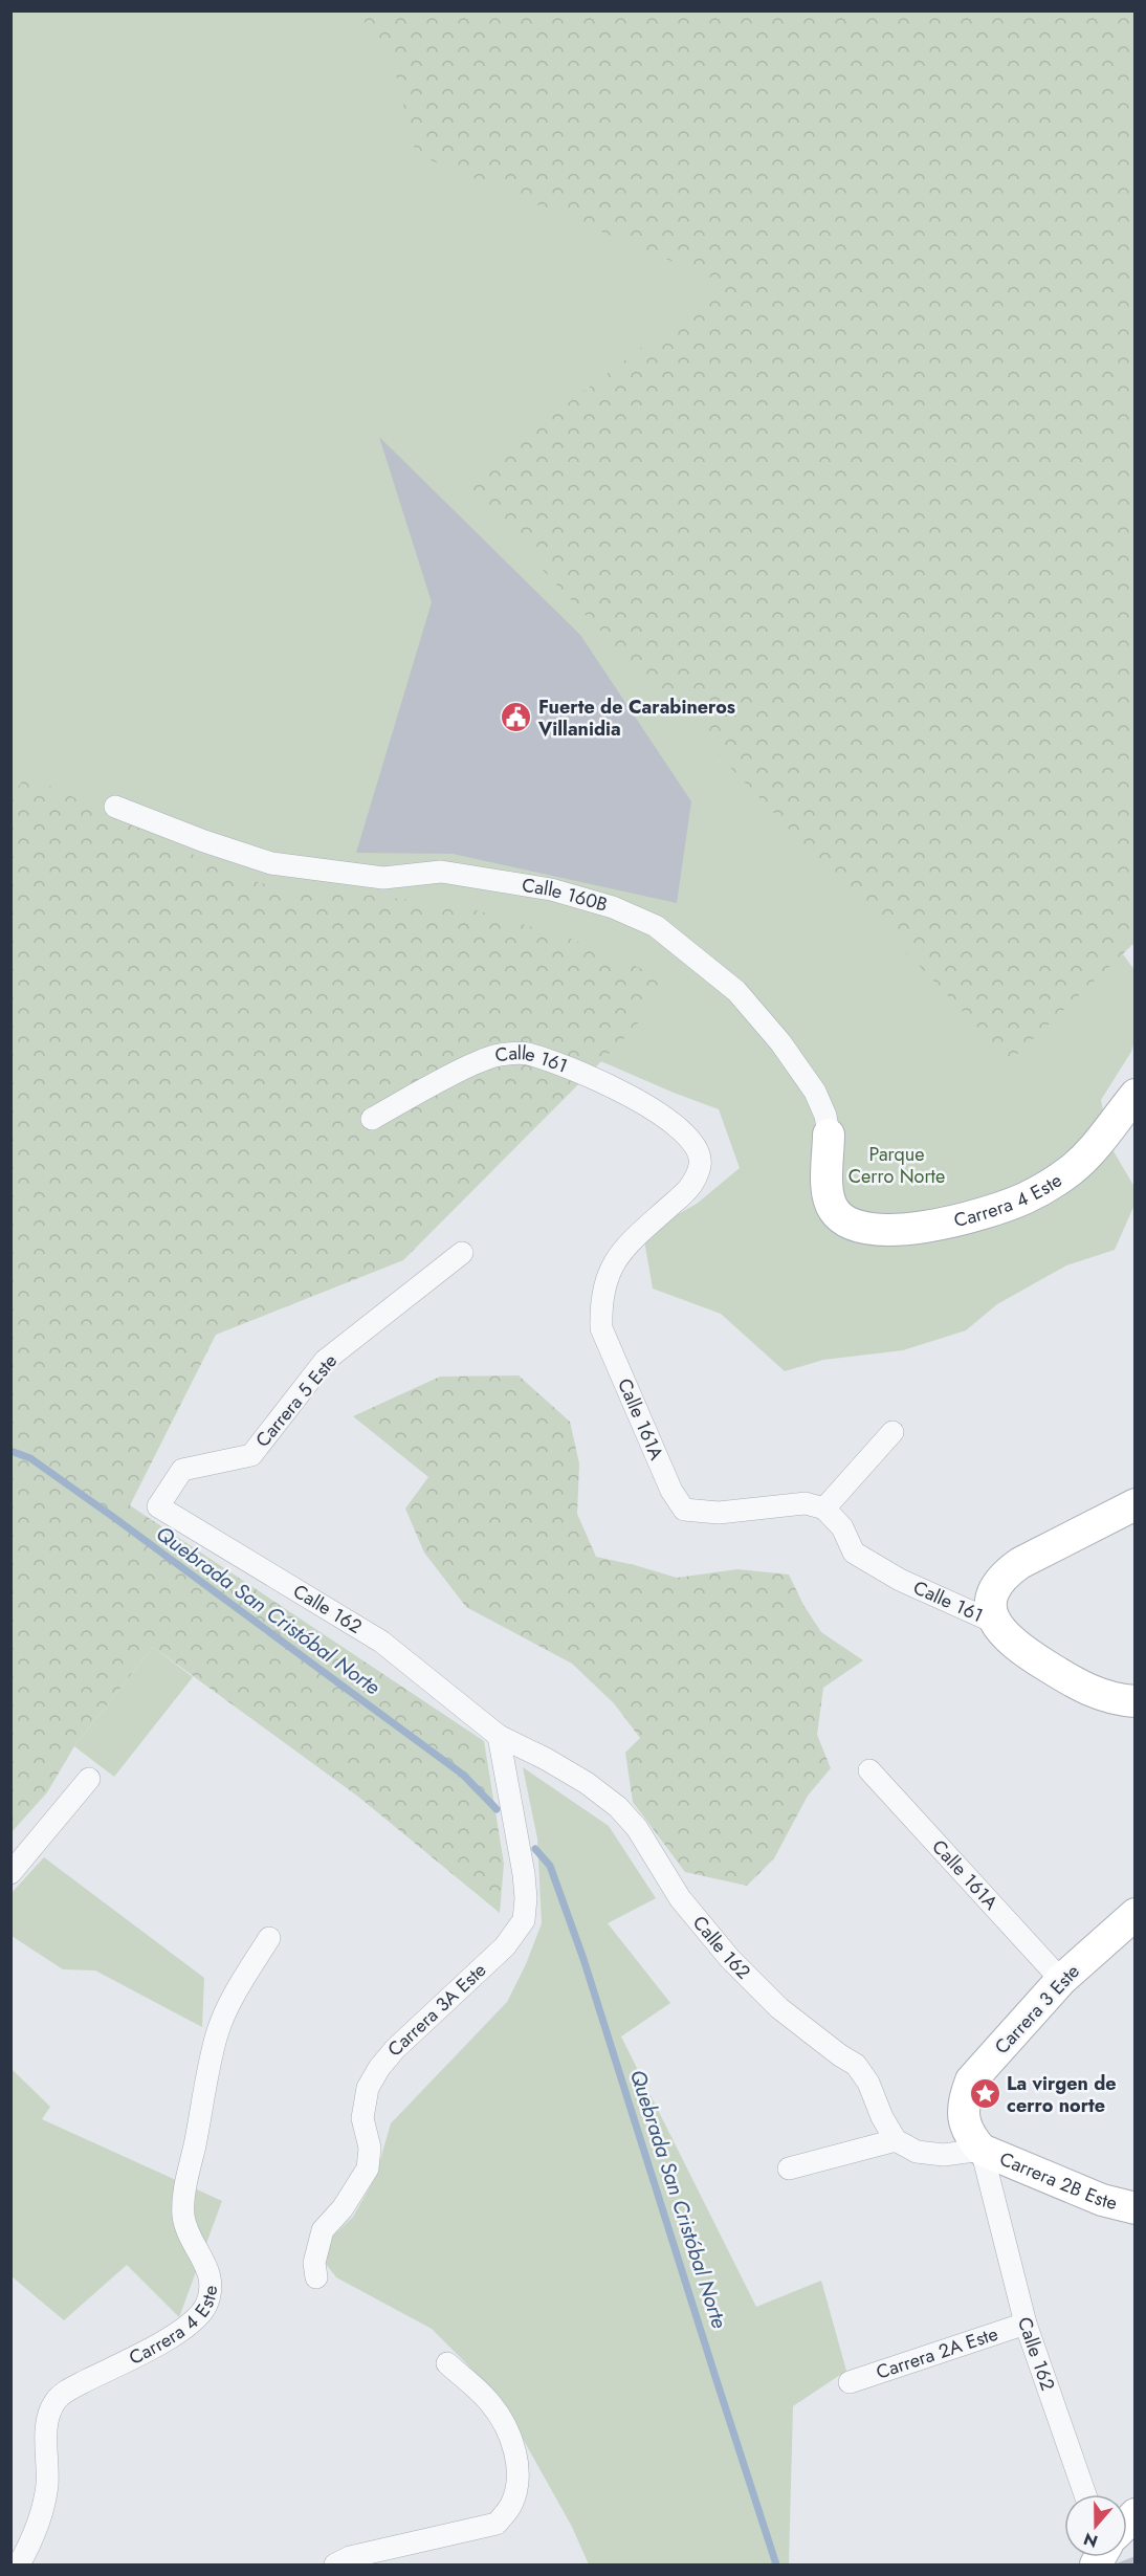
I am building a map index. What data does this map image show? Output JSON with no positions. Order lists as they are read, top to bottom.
{
  "streets": {
    "street": [
      "Calle 160B",
      "Calle 161",
      "Carrera 4 Este",
      "Carrera 5 Este",
      "Calle 161A",
      "Calle 162",
      "Carrera 3 Este",
      "Carrera 3A Este",
      "Carrera 2B Este",
      "Carrera 2A Este"
    ]
  },
  "crossings": [
    ["Calle 160B", "Carrera 4 Este"],
    ["Calle 161", "Calle 161A"],
    ["Carrera 5 Este", "Calle 162"],
    ["Calle 161A", "Carrera 3 Este"],
    ["Calle 162", "Carrera 3 Este"],
    ["Calle 162", "Carrera 3A Este"],
    ["Calle 162", "Carrera 2B Este"],
    ["Calle 162", "Carrera 2A Este"],
    ["Carrera 3 Este", "Carrera 2B Este"]
  ],
  "water": ["Quebrada San Cristóbal Norte"],
  "parks": ["Parque Cerro Norte"],
  "places": {
    "public building": ["Fuerte de Carabineros Villanidia"],
    "place": ["La virgen de cerro norte"]
  },
  "north": "bottom"
}
